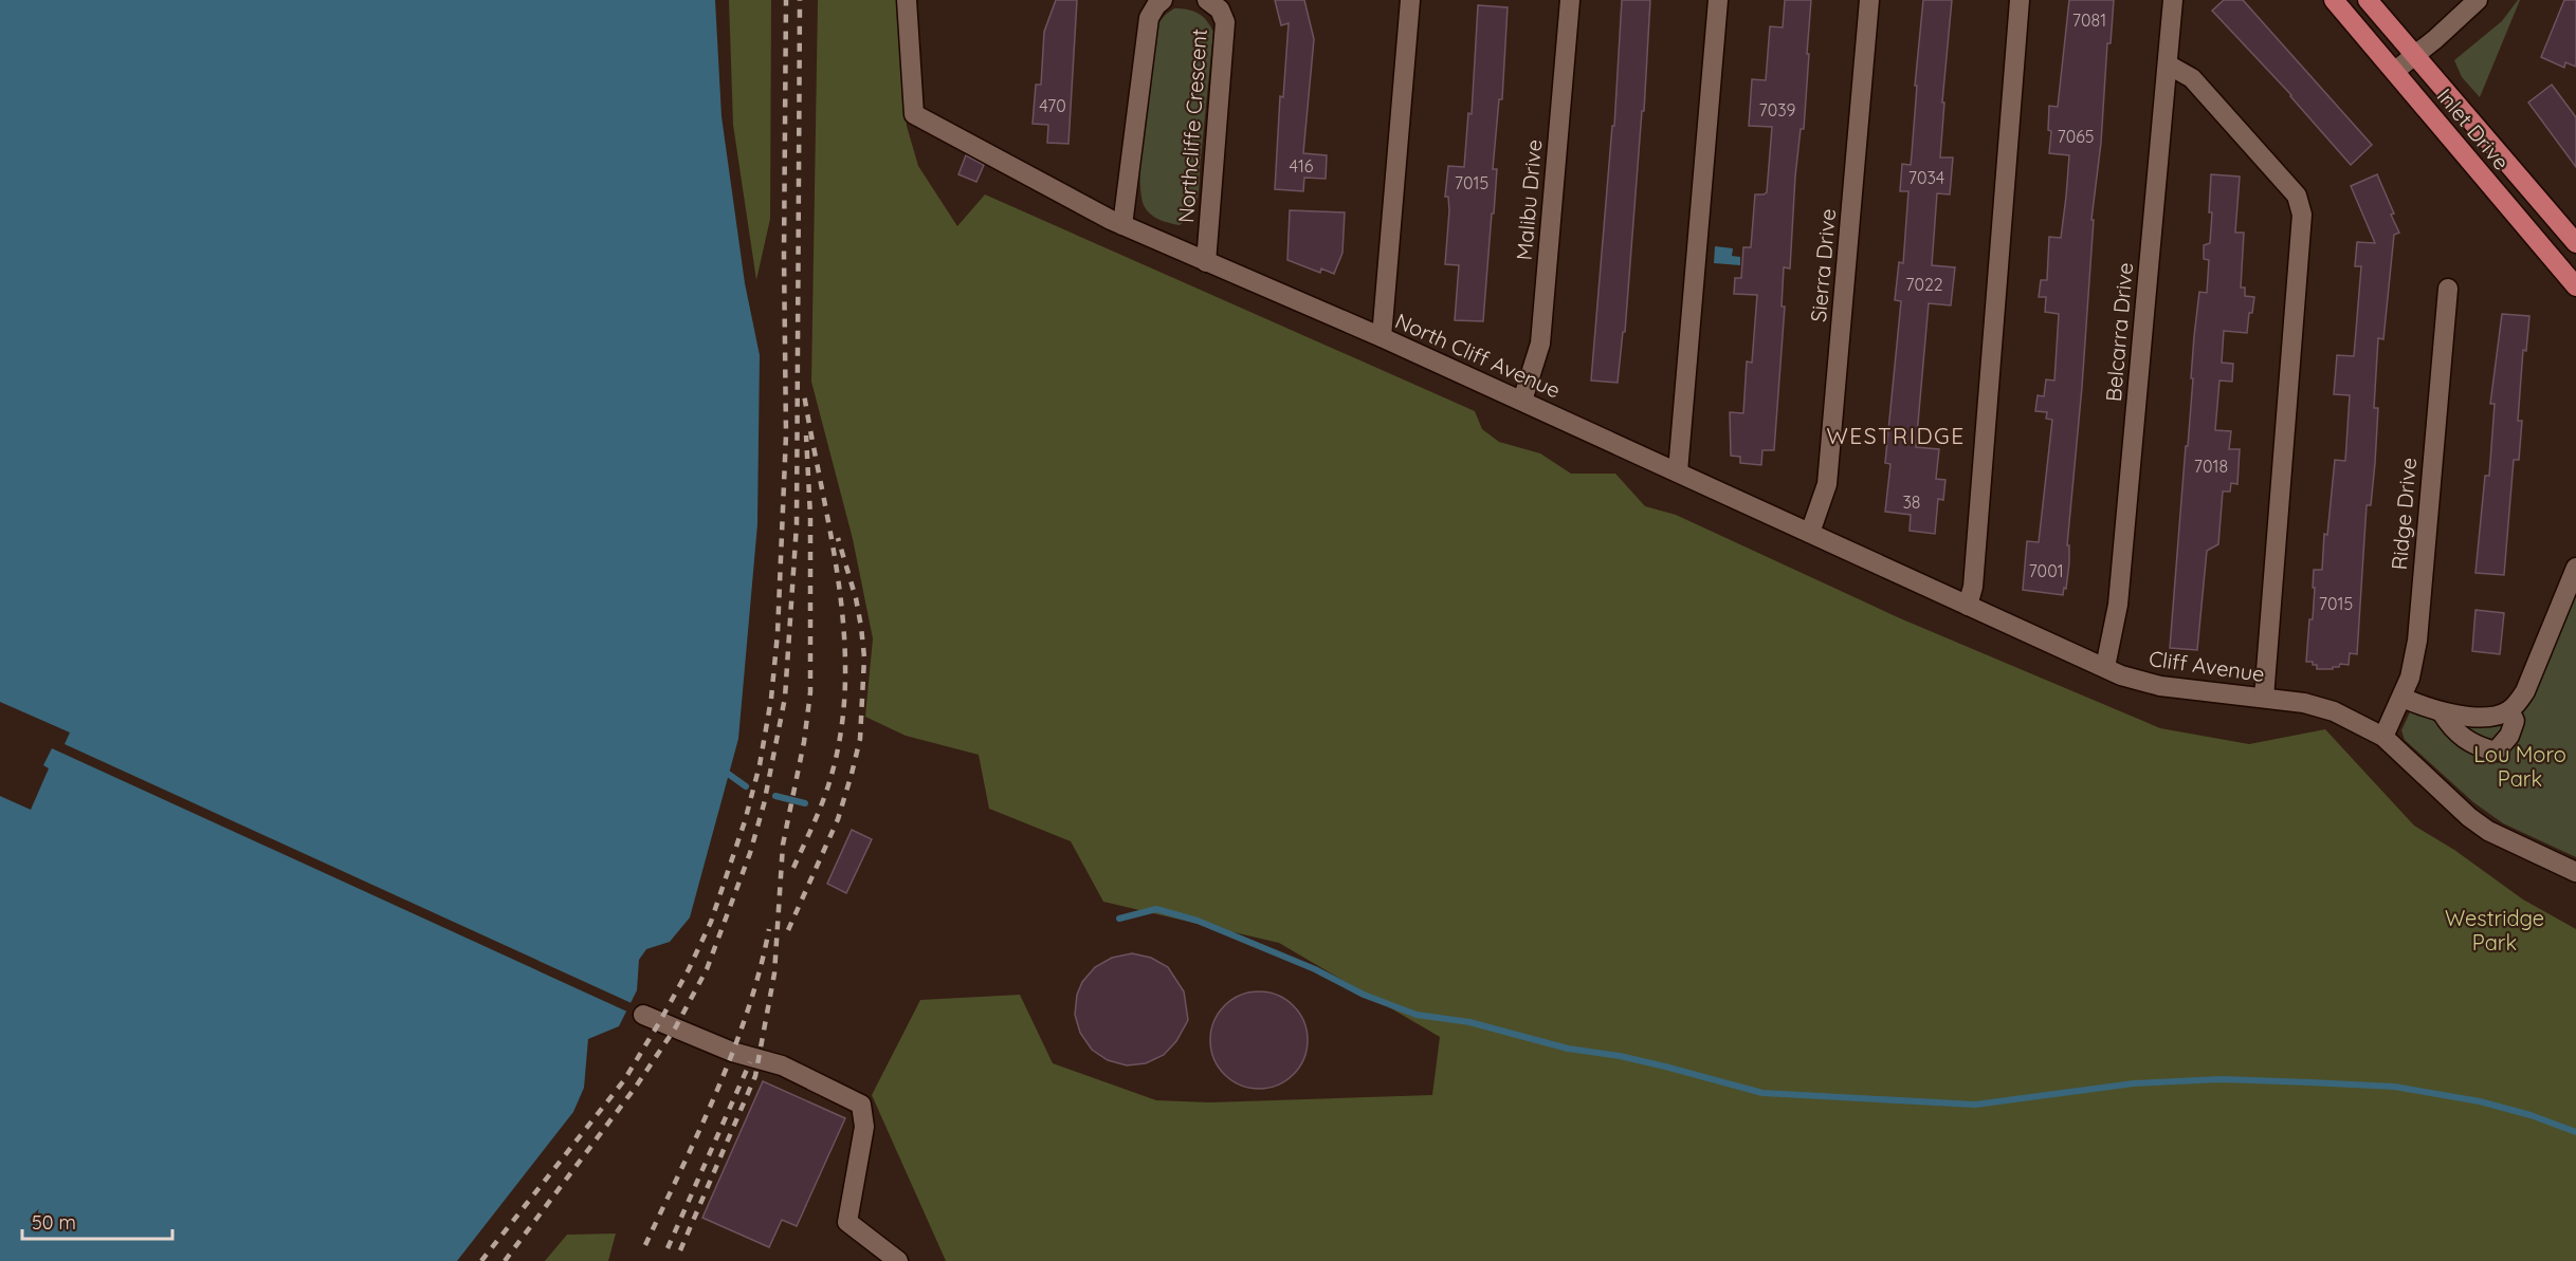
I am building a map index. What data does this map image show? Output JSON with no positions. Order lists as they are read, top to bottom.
{
  "streets": {
    "main road": ["Inlet Drive"],
    "street": [
      "Northcliffe Crescent",
      "Malibu Drive",
      "Sierra Drive",
      "Belcarra Drive",
      "North Cliff Avenue",
      "Ridge Drive",
      "Cliff Avenue"
    ]
  },
  "crossings": [
    ["Northcliffe Crescent", "North Cliff Avenue"],
    ["Malibu Drive", "North Cliff Avenue"],
    ["Sierra Drive", "North Cliff Avenue"],
    ["Sierra Drive", "Cliff Avenue"],
    ["Belcarra Drive", "Cliff Avenue"],
    ["North Cliff Avenue", "Cliff Avenue"],
    ["Ridge Drive", "Cliff Avenue"]
  ],
  "districts": ["WESTRIDGE"],
  "parks": ["Lou Moro Park", "Westridge Park"],
  "house_numbers": [
    "7081",
    "470",
    "7039",
    "7065",
    "416",
    "7034",
    "7015",
    "7022",
    "7018",
    "38",
    "7001",
    "7015"
  ],
  "scale_bar": "50 m"
}
